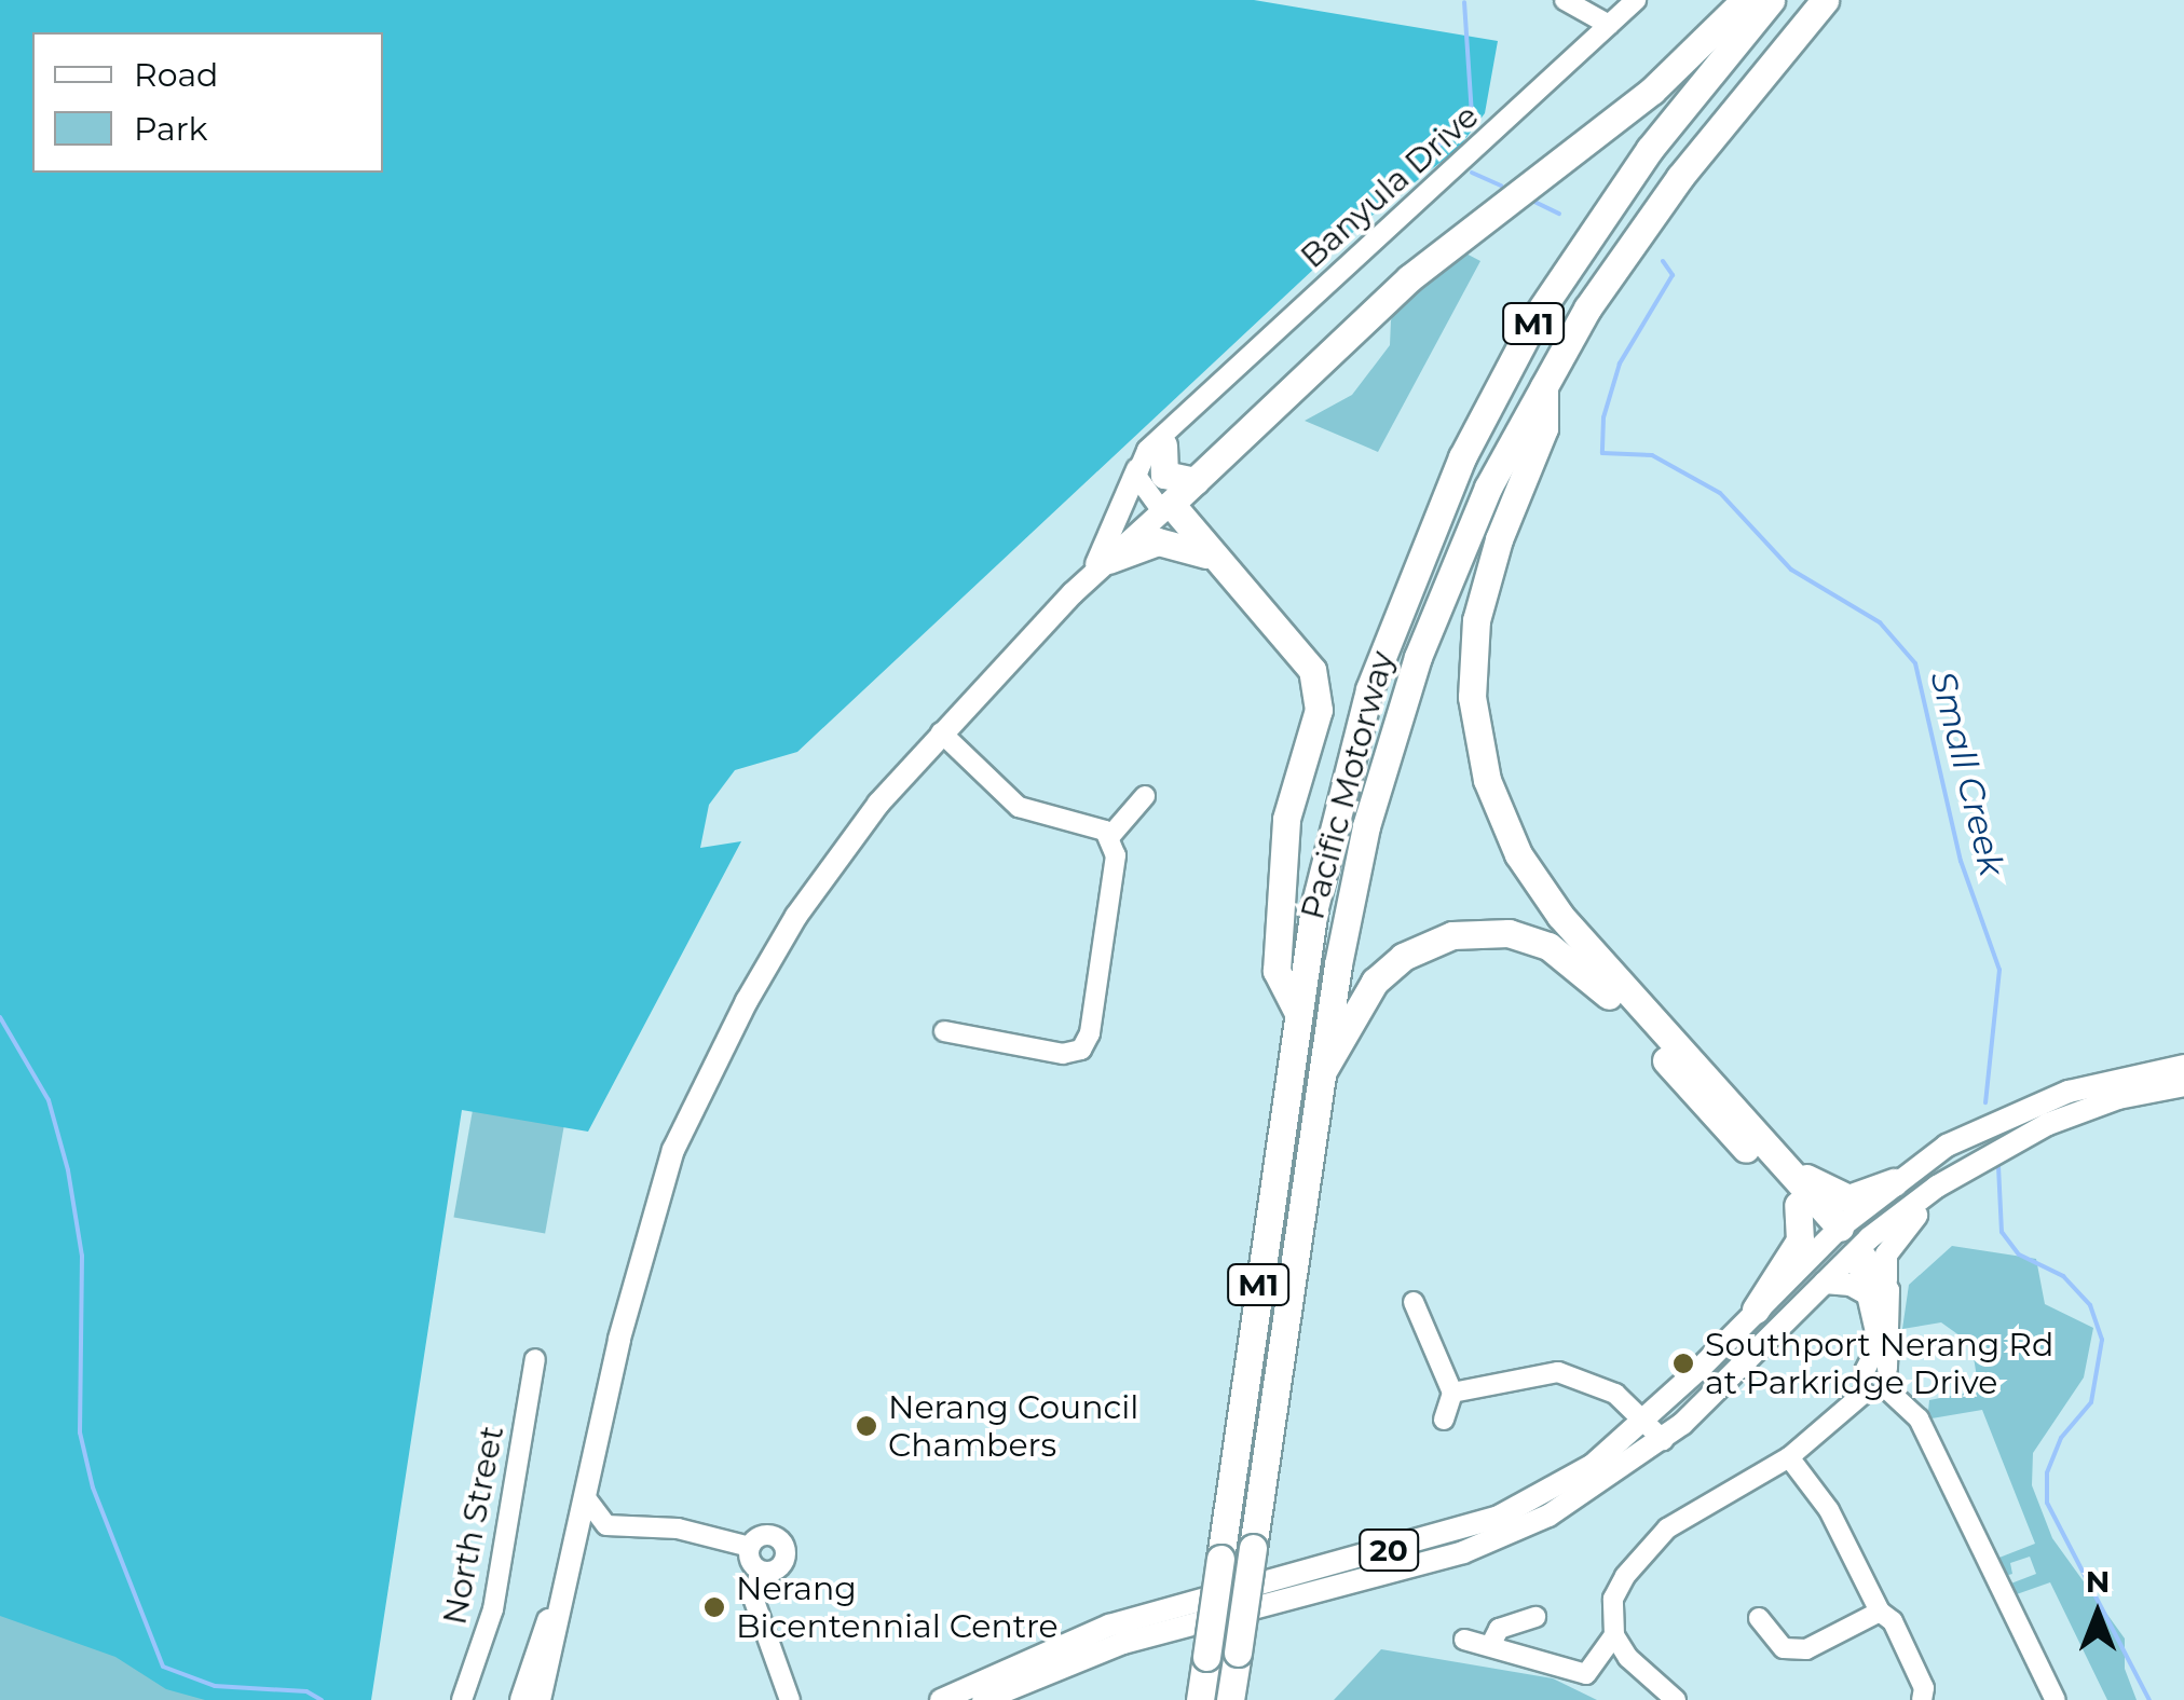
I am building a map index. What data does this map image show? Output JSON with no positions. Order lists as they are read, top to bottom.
{
  "streets": {
    "highway": ["M1", "Pacific Motorway"],
    "main road": ["20"],
    "street": ["Banyula Drive", "North Street"]
  },
  "water": ["Small Creek"],
  "places": ["Southport Nerang Rd at Parkridge Drive", "Nerang Council Chambers", "Nerang Bicentennial Centre"],
  "legend": ["Road", "Park"],
  "north": "top"
}
